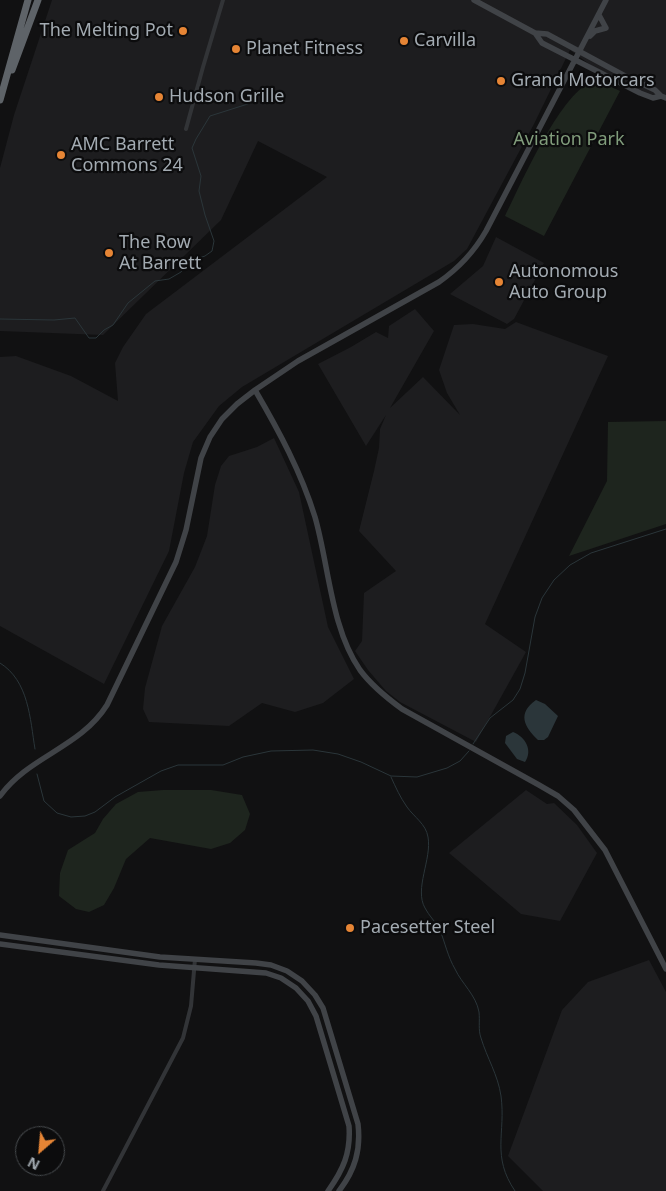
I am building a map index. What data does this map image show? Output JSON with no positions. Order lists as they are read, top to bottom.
{
  "parks": ["Aviation Park"],
  "places": [
    "The Melting Pot",
    "Carvilla",
    "Planet Fitness",
    "Grand Motorcars",
    "Hudson Grille",
    "AMC Barrett Commons 24",
    "The Row At Barrett",
    "Autonomous Auto Group",
    "Pacesetter Steel"
  ],
  "north": "bottom left"
}
